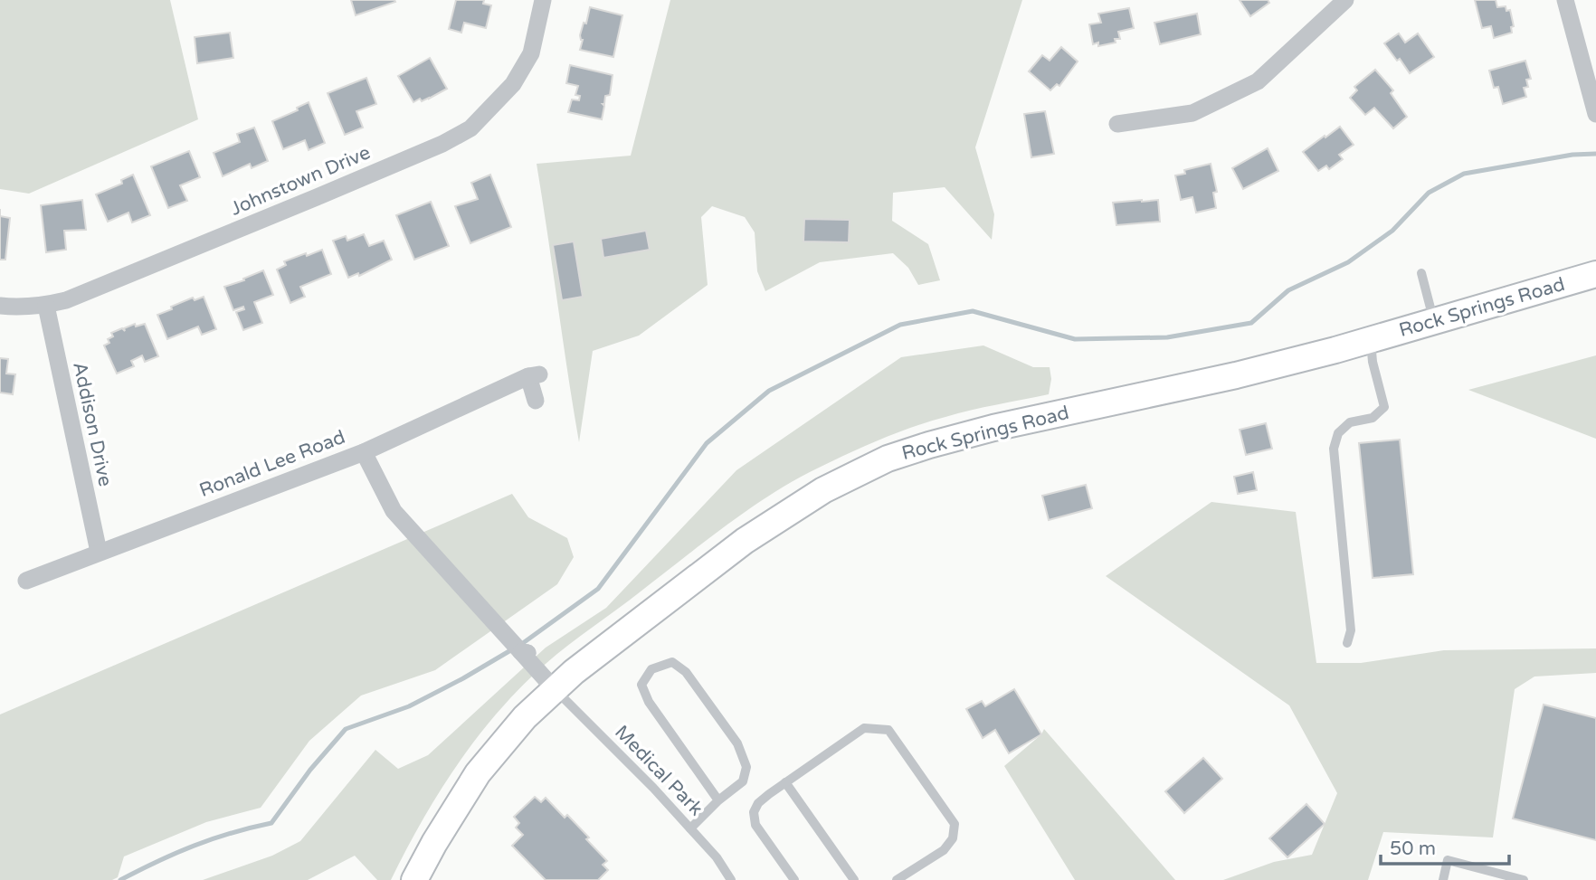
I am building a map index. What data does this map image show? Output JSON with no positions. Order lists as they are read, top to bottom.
{
  "streets": {
    "street": [
      "Johnstown Drive",
      "Rock Springs Road",
      "Addison Drive",
      "Ronald Lee Road"
    ],
    "lane": ["Medical Park"]
  },
  "crossings": [
    ["Johnstown Drive", "Addison Drive"],
    ["Rock Springs Road", "Medical Park"],
    ["Addison Drive", "Ronald Lee Road"]
  ],
  "scale_bar": "50 m"
}
